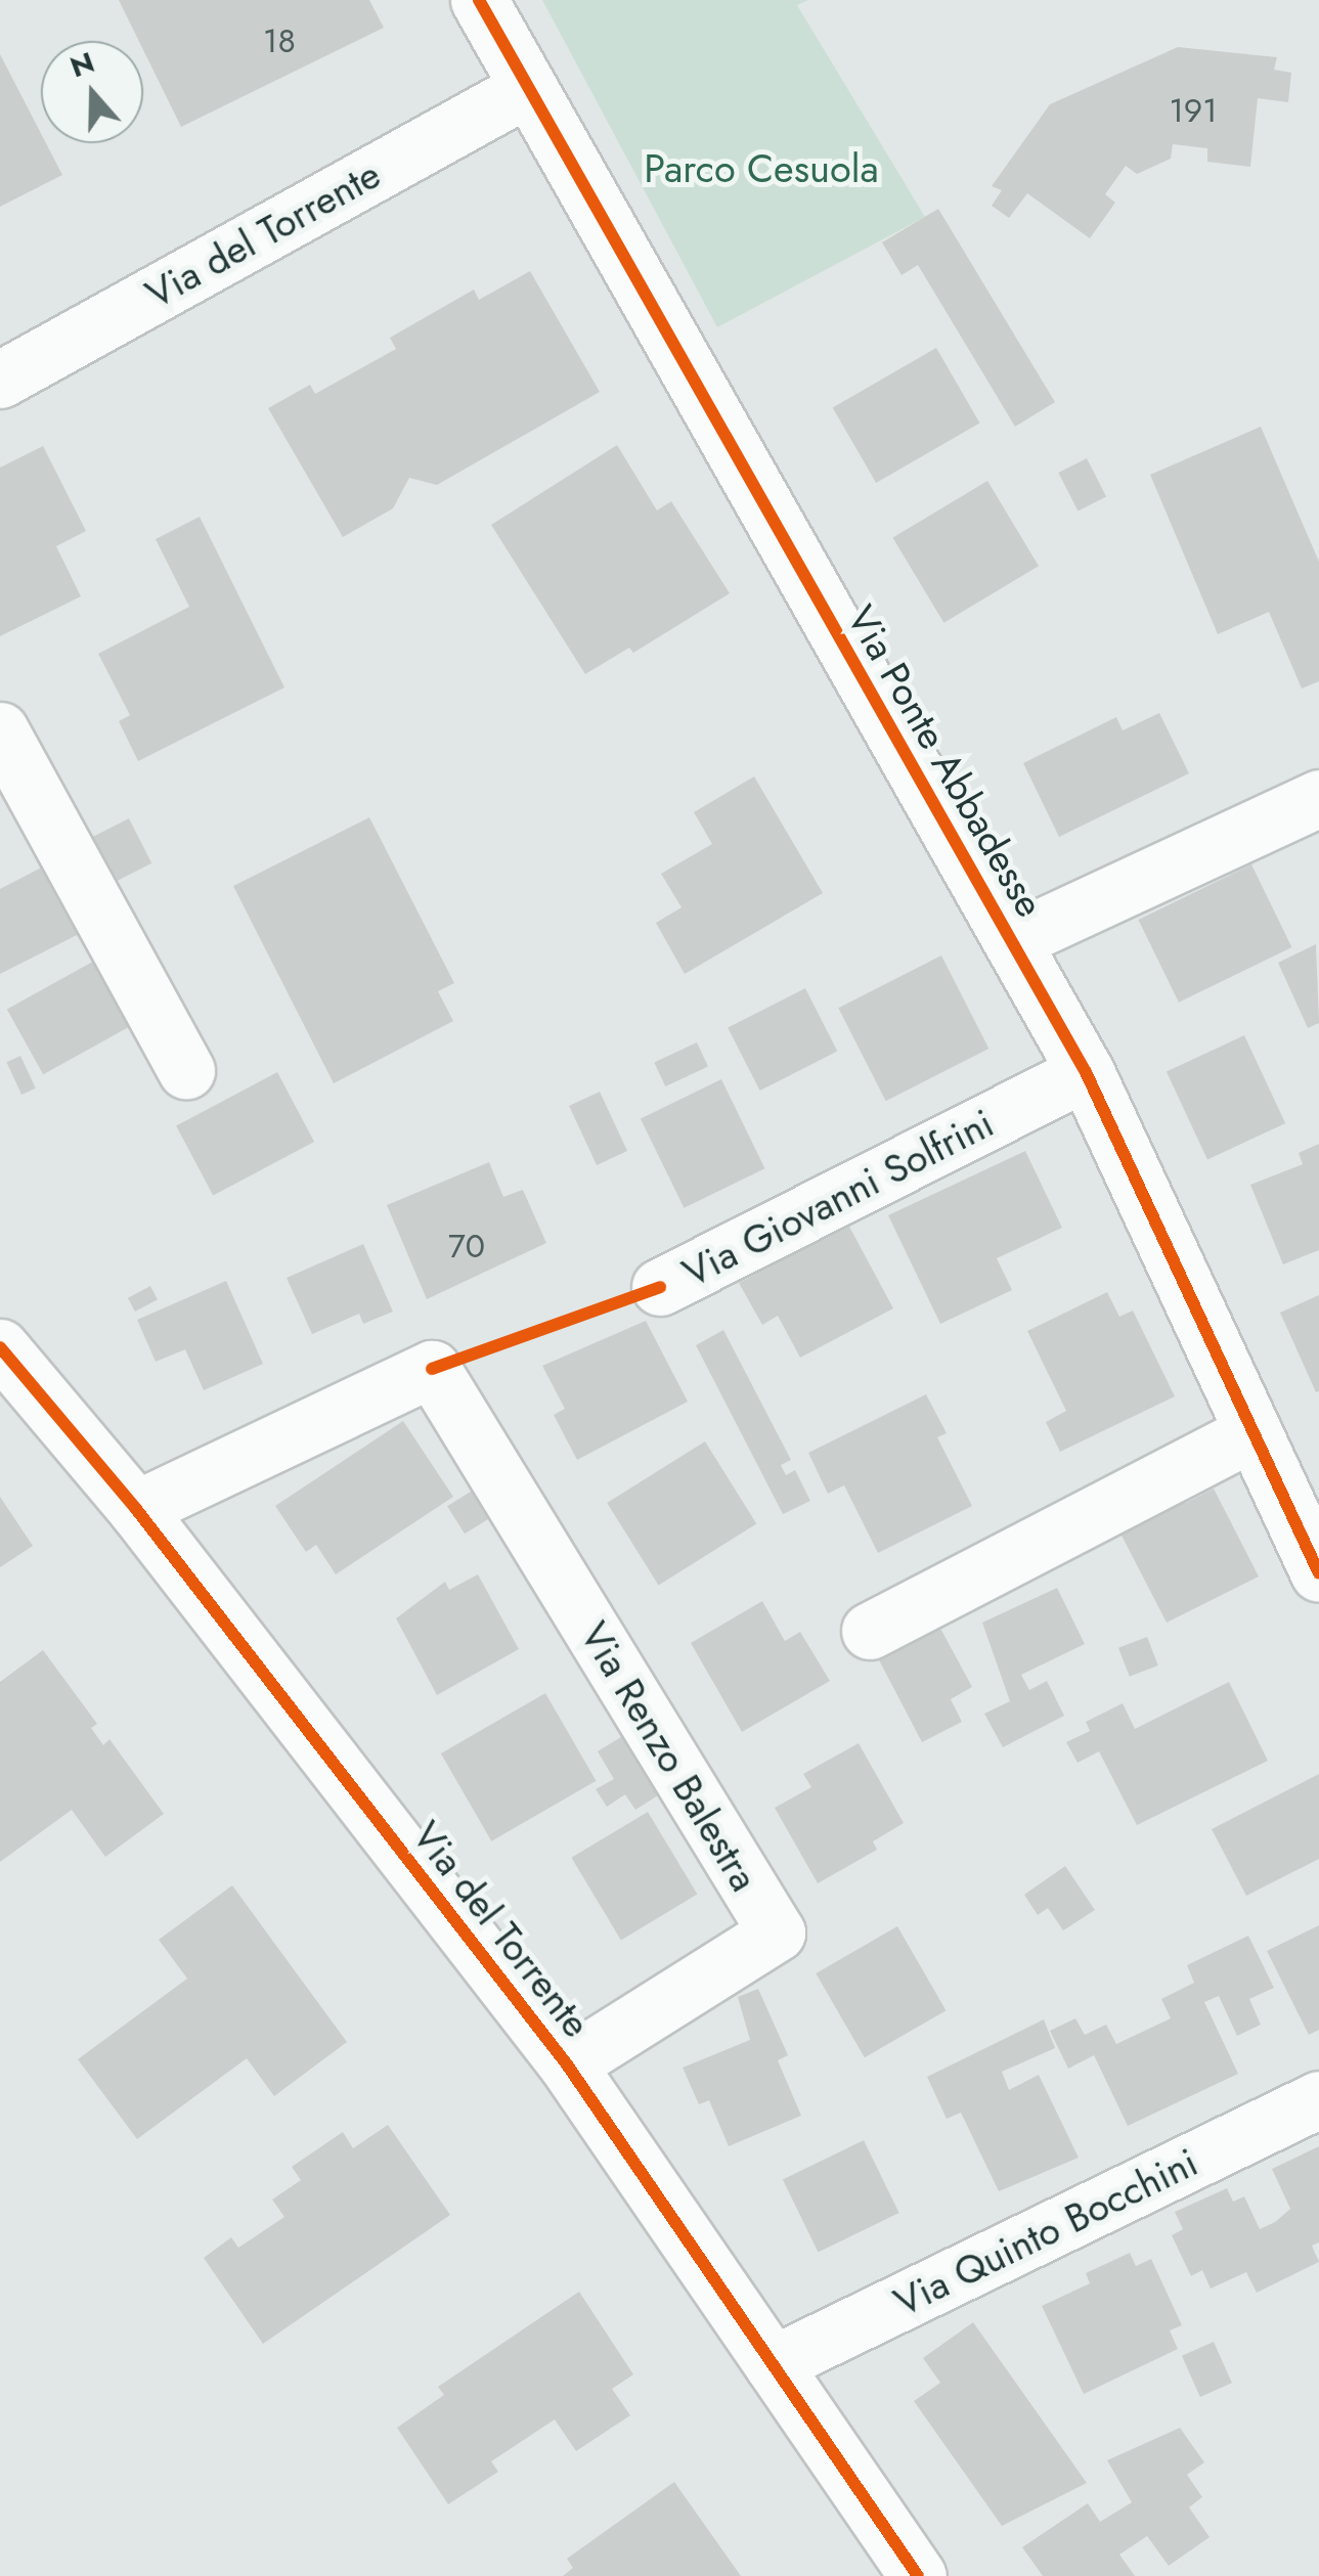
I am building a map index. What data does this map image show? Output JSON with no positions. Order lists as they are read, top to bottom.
{
  "streets": {
    "street": [
      "Via del Torrente",
      "Via Ponte Abbadesse",
      "Via Giovanni Solfrini",
      "Via Renzo Balestra",
      "Via Quinto Bocchini"
    ]
  },
  "crossings": [
    ["Via del Torrente", "Via Ponte Abbadesse"],
    ["Via del Torrente", "Via Renzo Balestra"],
    ["Via del Torrente", "Via Quinto Bocchini"],
    ["Via Ponte Abbadesse", "Via Giovanni Solfrini"]
  ],
  "parks": ["Parco Cesuola"],
  "house_numbers": ["18", "191", "70"],
  "north": "top"
}
